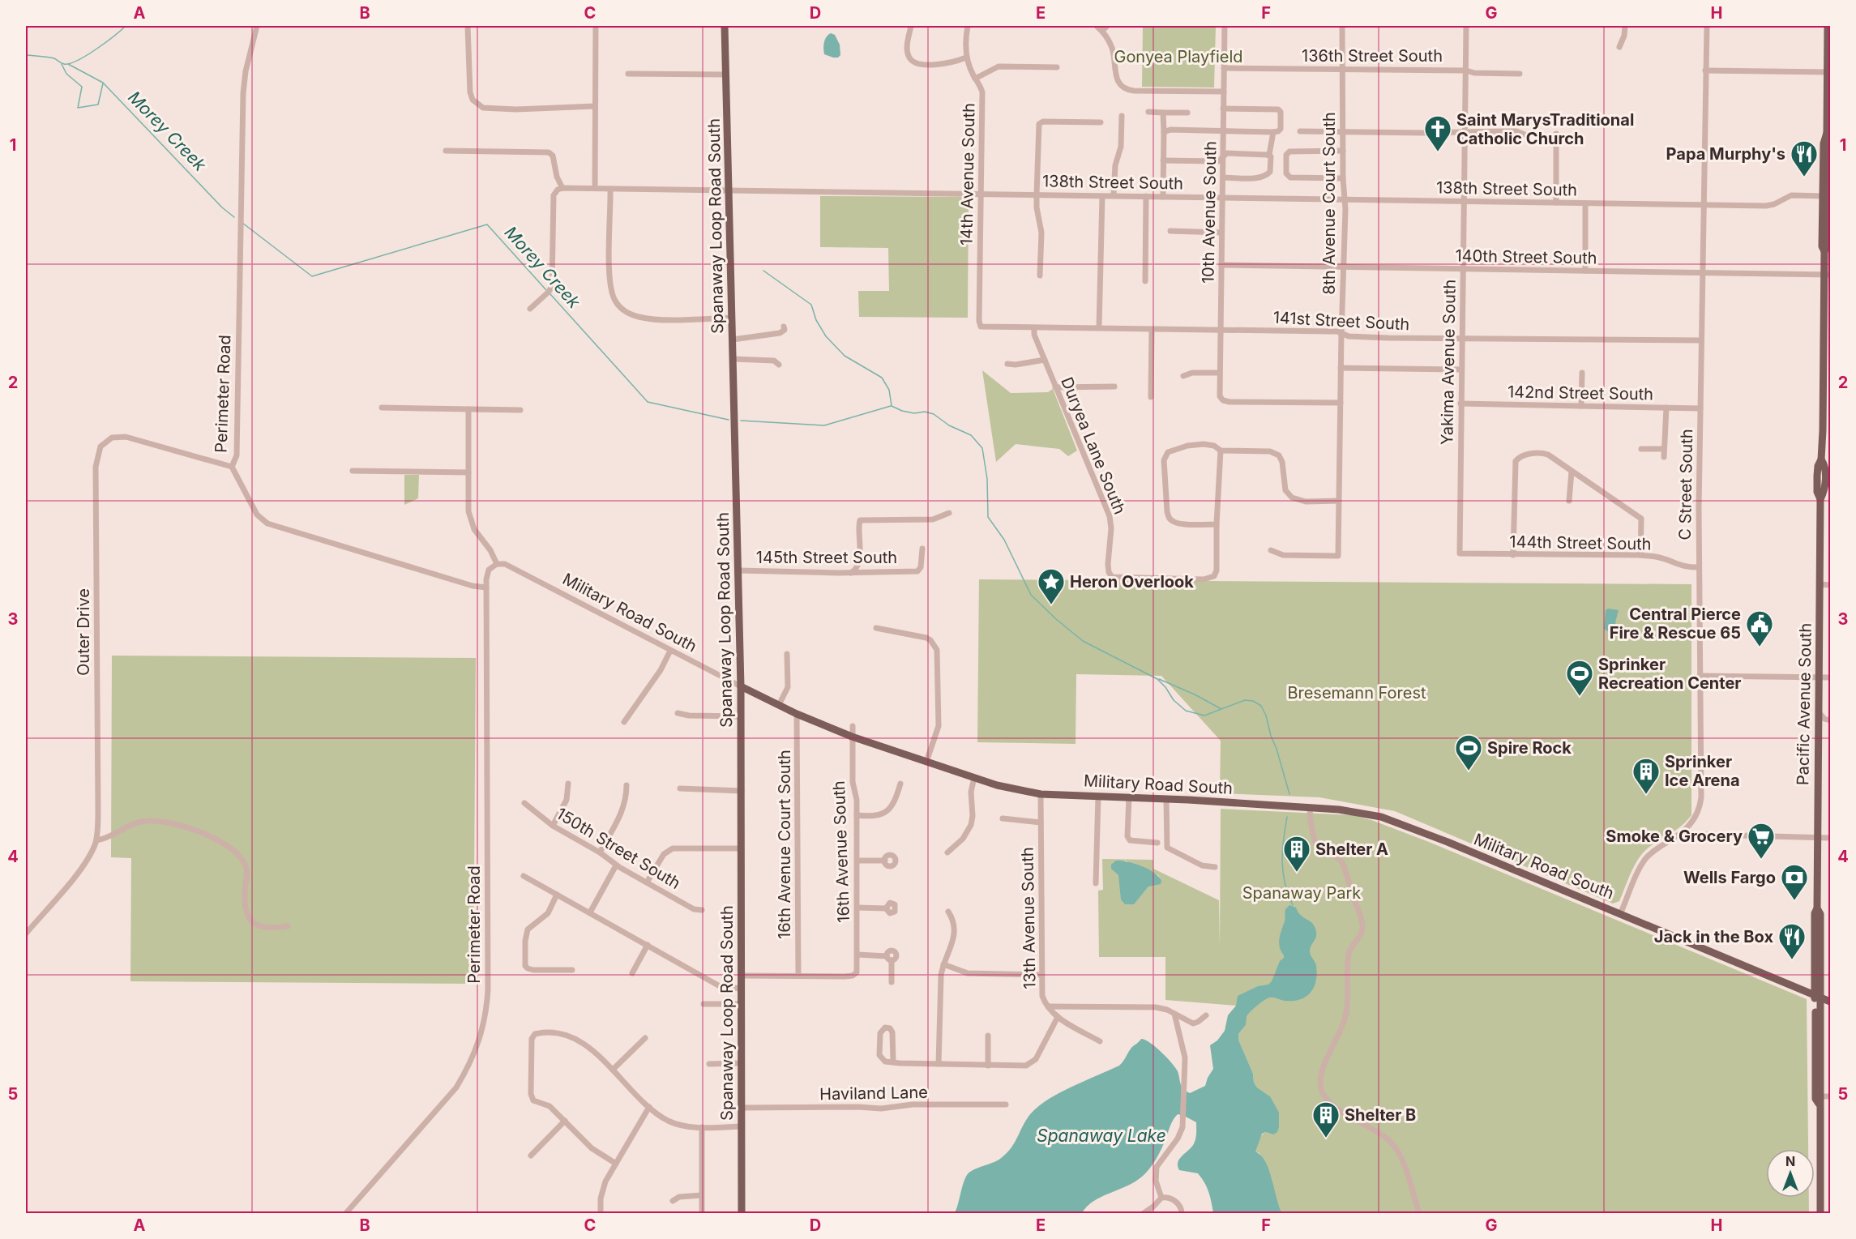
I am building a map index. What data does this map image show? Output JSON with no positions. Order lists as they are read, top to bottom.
{
  "streets": {
    "main road": ["Spanaway Loop Road South", "Military Road South", "Pacific Avenue South"],
    "street": [
      "136th Street South",
      "14th Avenue South",
      "138th Street South",
      "8th Avenue Court South",
      "10th Avenue South",
      "140th Street South",
      "141st Street South",
      "Yakima Avenue South",
      "142nd Street South",
      "Perimeter Road",
      "Duryea Lane South",
      "C Street South",
      "144th Street South",
      "145th Street South",
      "Outer Drive",
      "16th Avenue Court South",
      "150th Street South",
      "16th Avenue South",
      "13th Avenue South",
      "Haviland Lane"
    ]
  },
  "crossings": [
    ["136th Street South", "8th Avenue Court South"],
    ["136th Street South", "10th Avenue South"],
    ["136th Street South", "Yakima Avenue South"],
    ["14th Avenue South", "138th Street South"],
    ["14th Avenue South", "141st Street South"],
    ["138th Street South", "8th Avenue Court South"],
    ["138th Street South", "10th Avenue South"],
    ["138th Street South", "Spanaway Loop Road South"],
    ["138th Street South", "Yakima Avenue South"],
    ["138th Street South", "C Street South"],
    ["138th Street South", "Pacific Avenue South"],
    ["8th Avenue Court South", "10th Avenue South"],
    ["8th Avenue Court South", "140th Street South"],
    ["8th Avenue Court South", "141st Street South"],
    ["10th Avenue South", "140th Street South"],
    ["10th Avenue South", "141st Street South"],
    ["Spanaway Loop Road South", "145th Street South"],
    ["Spanaway Loop Road South", "Military Road South"],
    ["Spanaway Loop Road South", "Haviland Lane"],
    ["140th Street South", "Yakima Avenue South"],
    ["140th Street South", "C Street South"],
    ["140th Street South", "Pacific Avenue South"],
    ["141st Street South", "Yakima Avenue South"],
    ["141st Street South", "Duryea Lane South"],
    ["141st Street South", "C Street South"],
    ["Yakima Avenue South", "142nd Street South"],
    ["Yakima Avenue South", "144th Street South"],
    ["142nd Street South", "C Street South"],
    ["Perimeter Road", "Military Road South"],
    ["Perimeter Road", "Outer Drive"],
    ["C Street South", "144th Street South"],
    ["C Street South", "Military Road South"],
    ["Military Road South", "Pacific Avenue South"],
    ["Military Road South", "16th Avenue Court South"],
    ["Military Road South", "16th Avenue South"],
    ["Military Road South", "13th Avenue South"],
    ["16th Avenue Court South", "16th Avenue South"]
  ],
  "water": ["Morey Creek", "Spanaway Lake"],
  "parks": ["Gonyea Playfield", "Bresemann Forest", "Spanaway Park"],
  "places": {
    "church": ["Saint MarysTraditional Catholic Church"],
    "restaurant": ["Papa Murphy's", "Jack in the Box"],
    "place": ["Heron Overlook"],
    "public building": ["Central Pierce Fire & Rescue 65"],
    "sports": ["Sprinker Recreation Center", "Spire Rock"],
    "building": ["Sprinker Ice Arena", "Shelter A", "Shelter B"],
    "supermarket": ["Smoke & Grocery"],
    "bank": ["Wells Fargo"]
  },
  "north": "top",
  "grid": {
    "columns": [
      "A",
      "B",
      "C",
      "D",
      "E",
      "F",
      "G",
      "H"
    ],
    "rows": [
      "1",
      "2",
      "3",
      "4",
      "5"
    ]
  }
}
